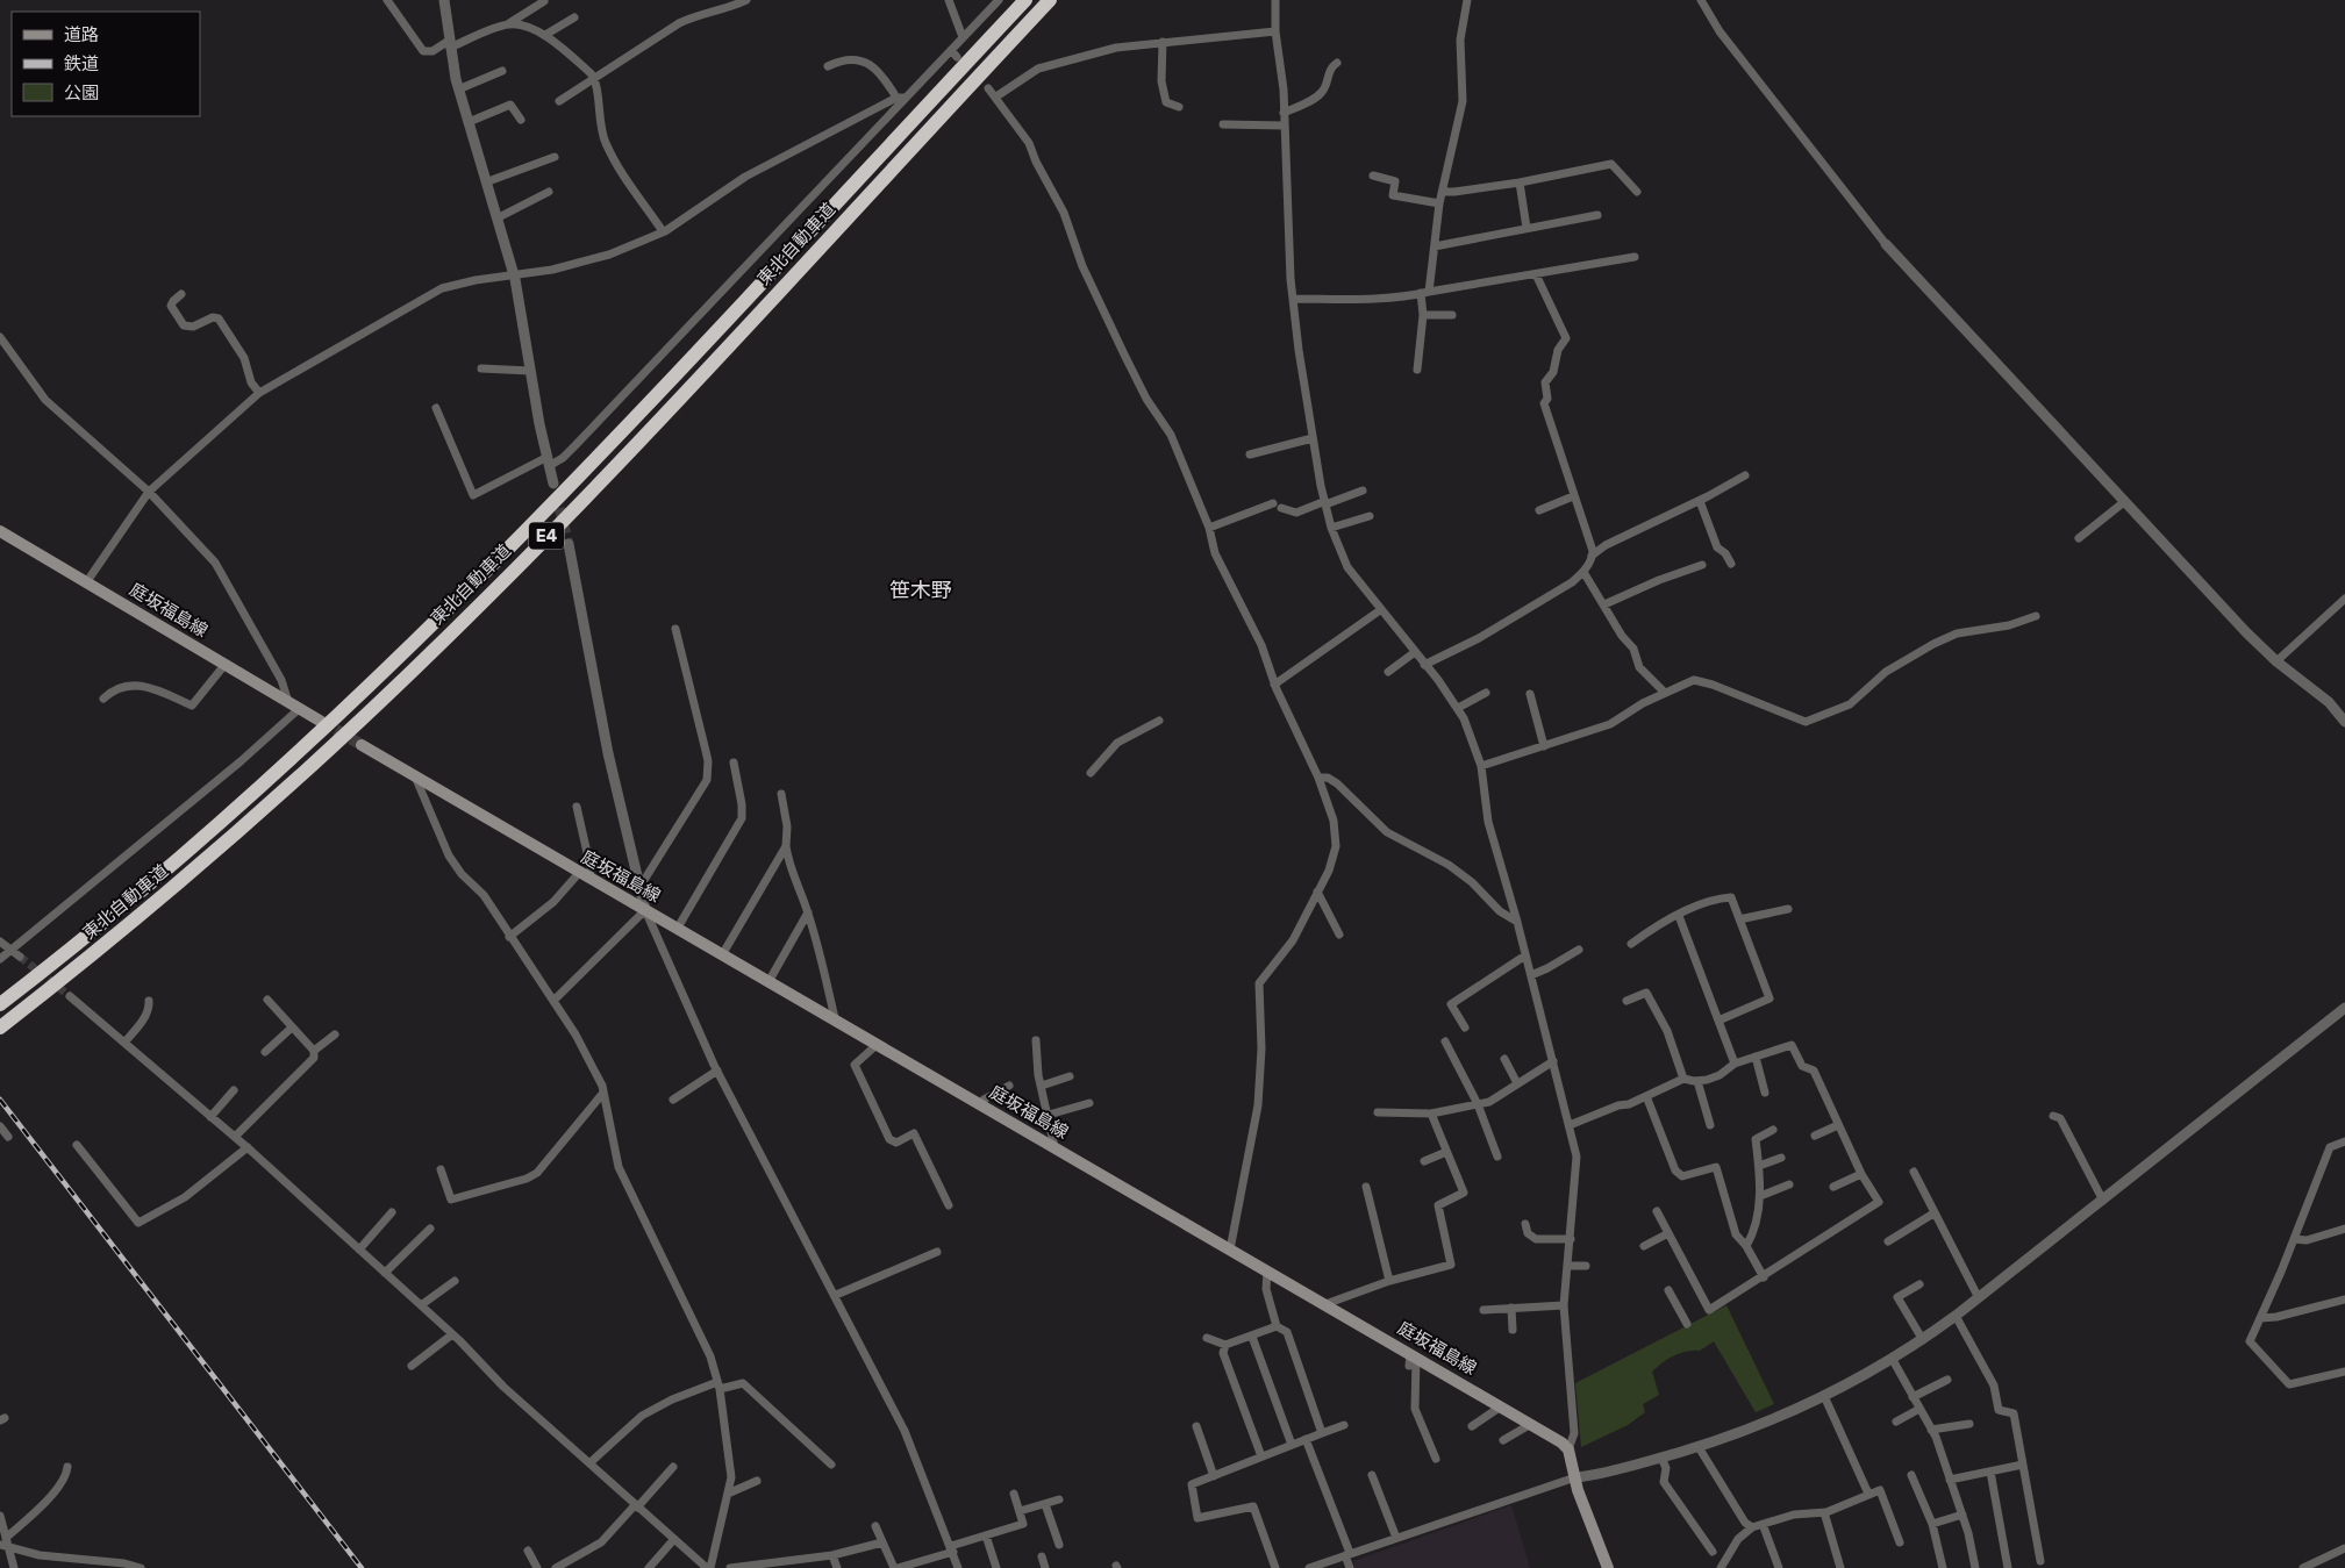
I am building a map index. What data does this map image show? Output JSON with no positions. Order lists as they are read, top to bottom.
{
  "streets": {
    "highway": ["東北自動車道", "E4"],
    "main road": ["庭坂福島線"]
  },
  "districts": ["笹木野"],
  "legend": ["道路", "鉄道", "公園"]
}
